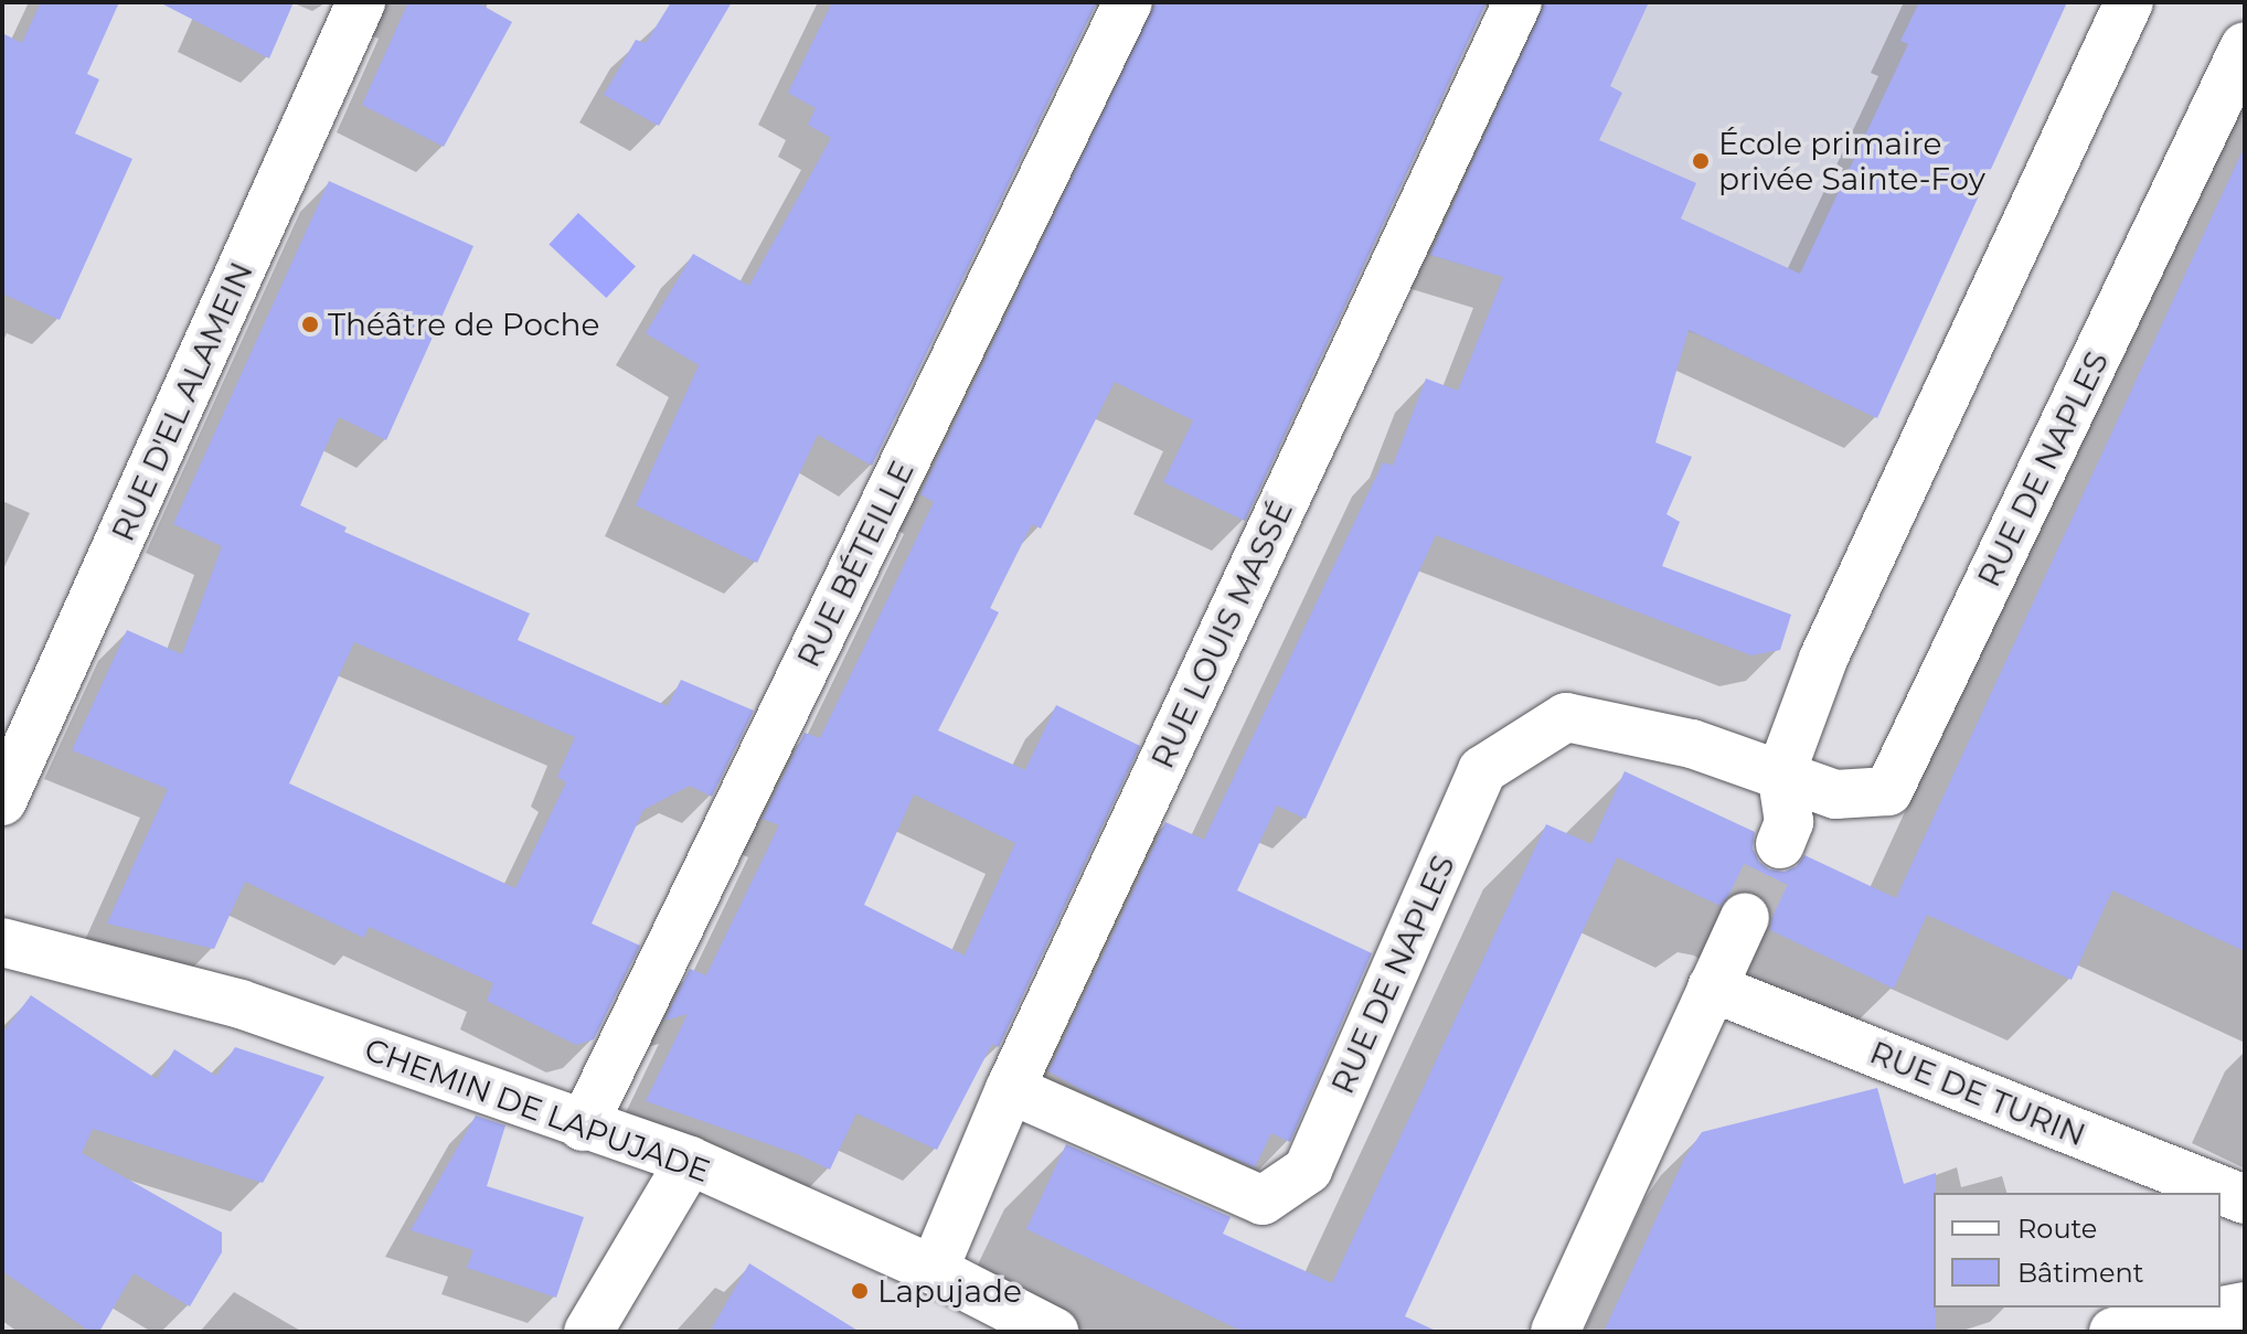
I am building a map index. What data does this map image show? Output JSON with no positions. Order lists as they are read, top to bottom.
{
  "streets": {
    "street": [
      "RUE D'EL ALAMEIN",
      "RUE DE NAPLES",
      "RUE BÉTEILLE",
      "RUE LOUIS MASSÉ",
      "RUE DE TURIN",
      "CHEMIN DE LAPUJADE"
    ]
  },
  "crossings": [
    ["RUE DE NAPLES", "RUE LOUIS MASSÉ"],
    ["RUE BÉTEILLE", "CHEMIN DE LAPUJADE"],
    ["RUE LOUIS MASSÉ", "CHEMIN DE LAPUJADE"]
  ],
  "places": ["École primaire privée Sainte-Foy", "Théâtre de Poche", "Lapujade"],
  "legend": ["Route", "Bâtiment"]
}
